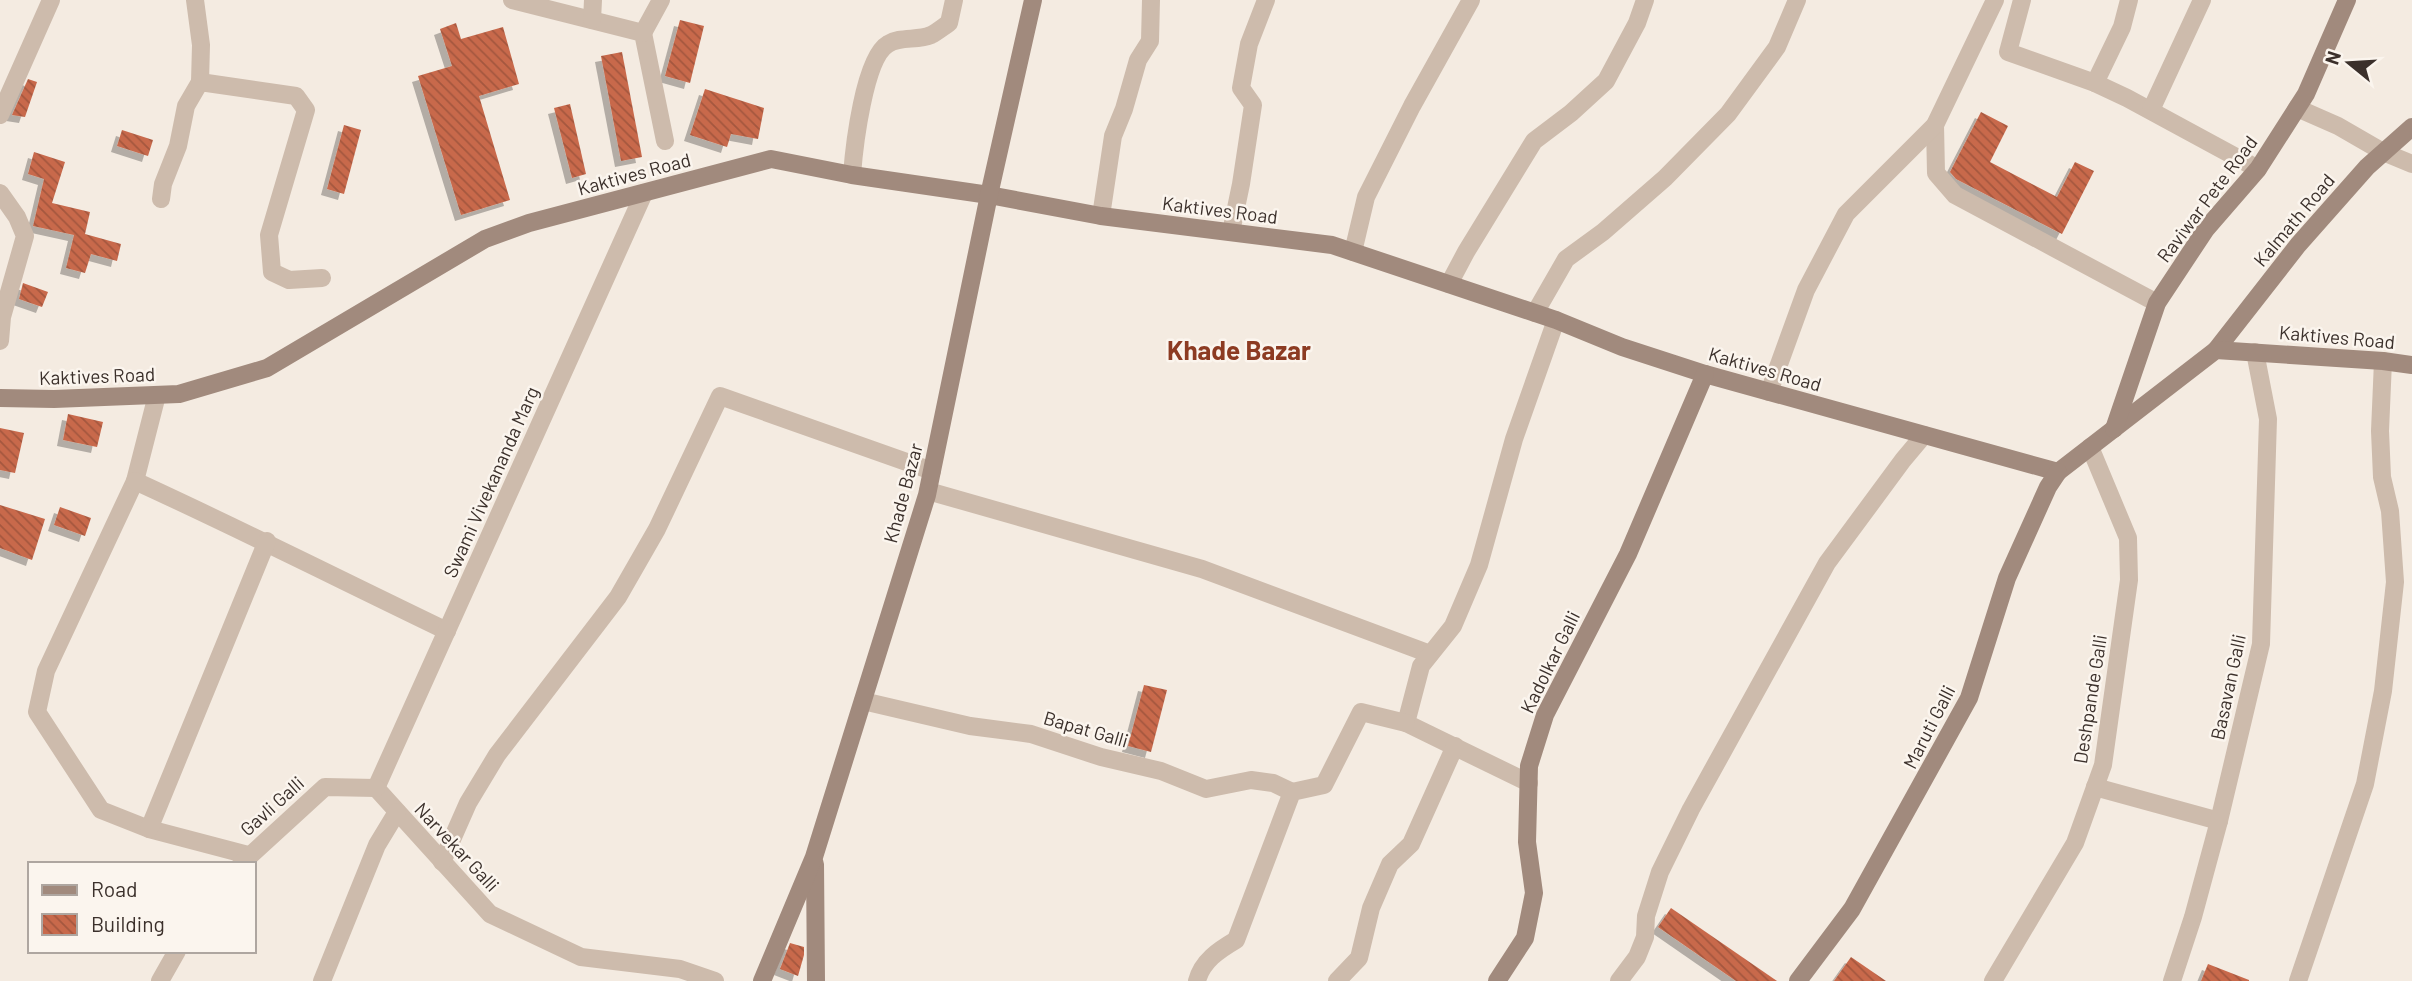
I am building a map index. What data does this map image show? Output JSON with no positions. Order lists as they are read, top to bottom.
{
  "streets": {
    "main road": [
      "Kaktives Road",
      "Raviwar Pete Road",
      "Kalmath Road",
      "Khade Bazar",
      "Kadolkar Galli",
      "Maruti Galli"
    ],
    "street": [
      "Swami Vivekananda Marg",
      "Basavan Galli",
      "Deshpande Galli",
      "Bapat Galli",
      "Gavli Galli",
      "Narvekar Galli"
    ]
  },
  "crossings": [
    ["Kaktives Road", "Kalmath Road"],
    ["Kaktives Road", "Swami Vivekananda Marg"],
    ["Kaktives Road", "Khade Bazar"],
    ["Kaktives Road", "Kadolkar Galli"],
    ["Kaktives Road", "Basavan Galli"],
    ["Kaktives Road", "Maruti Galli"],
    ["Swami Vivekananda Marg", "Gavli Galli"],
    ["Swami Vivekananda Marg", "Narvekar Galli"],
    ["Khade Bazar", "Bapat Galli"],
    ["Gavli Galli", "Narvekar Galli"]
  ],
  "districts": ["Khade Bazar"],
  "legend": ["Road", "Building"],
  "north": "left"
}
